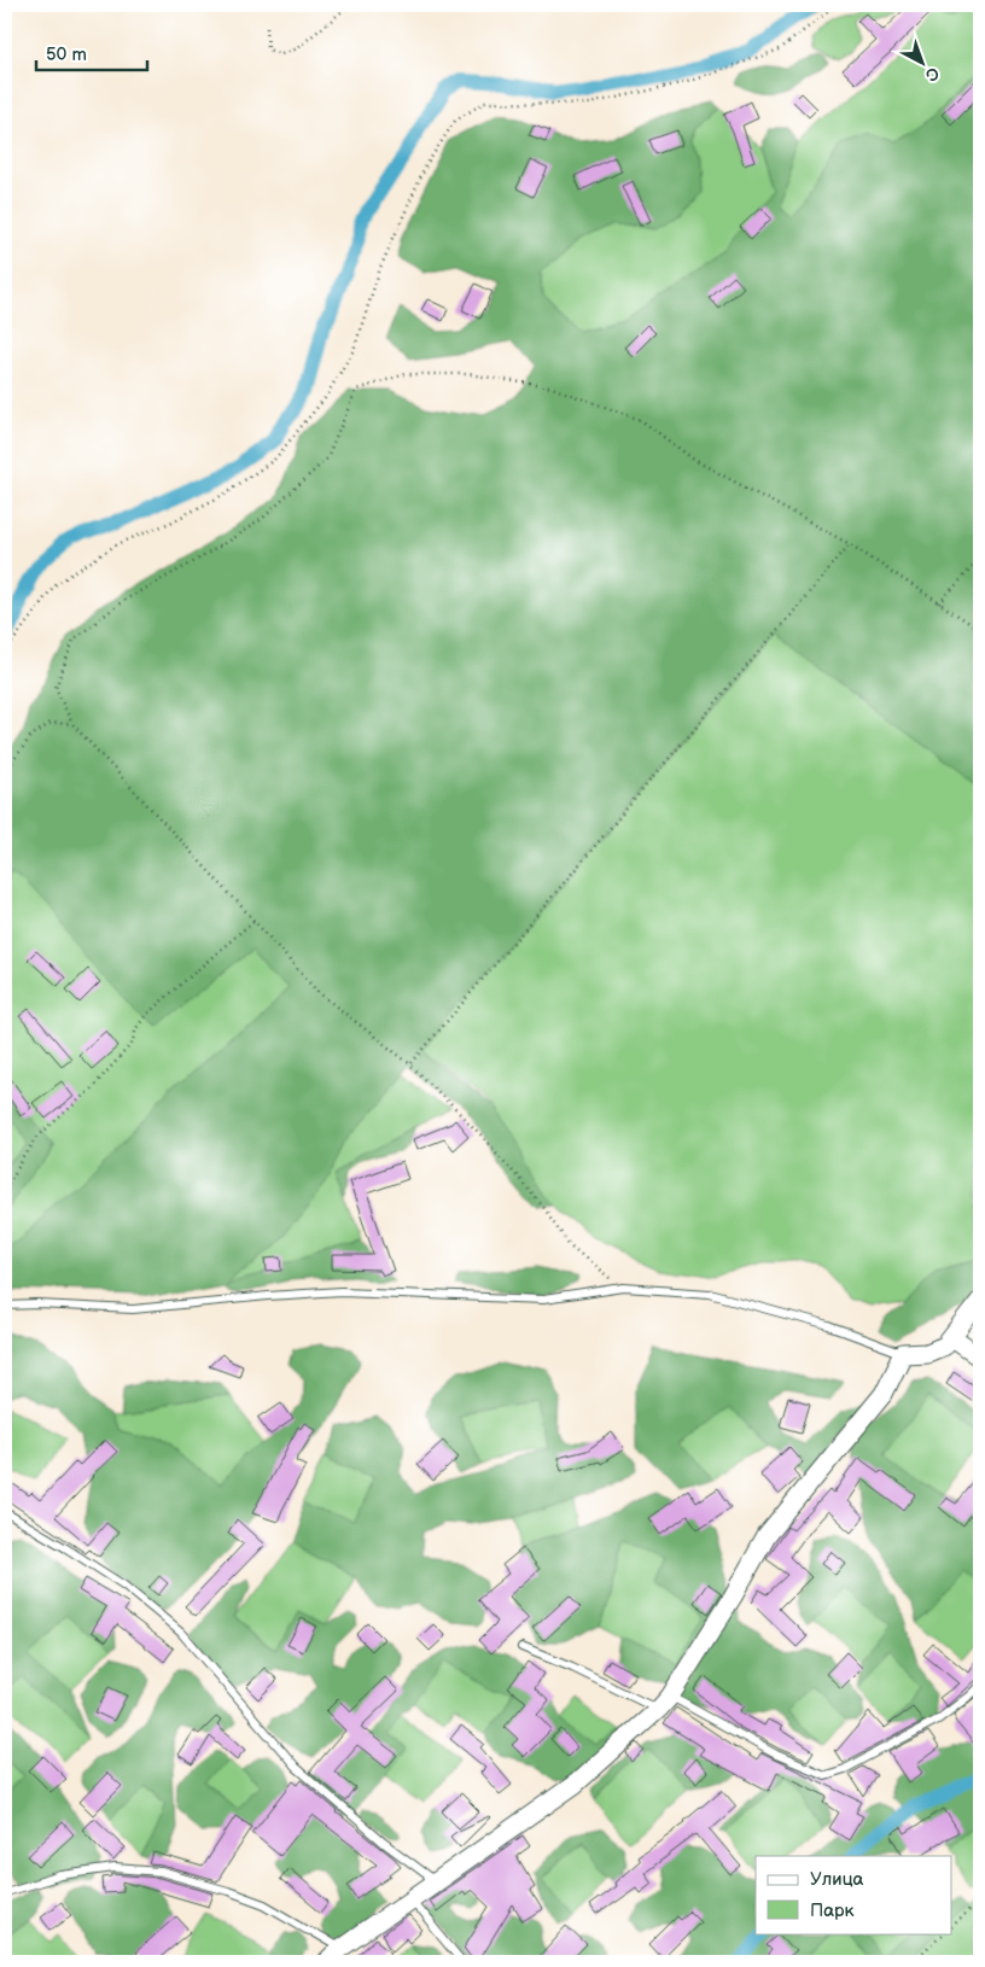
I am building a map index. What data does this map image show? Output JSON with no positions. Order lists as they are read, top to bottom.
{
  "legend": ["Улица", "Парк"],
  "scale_bar": "50 m",
  "north": "bottom right"
}
